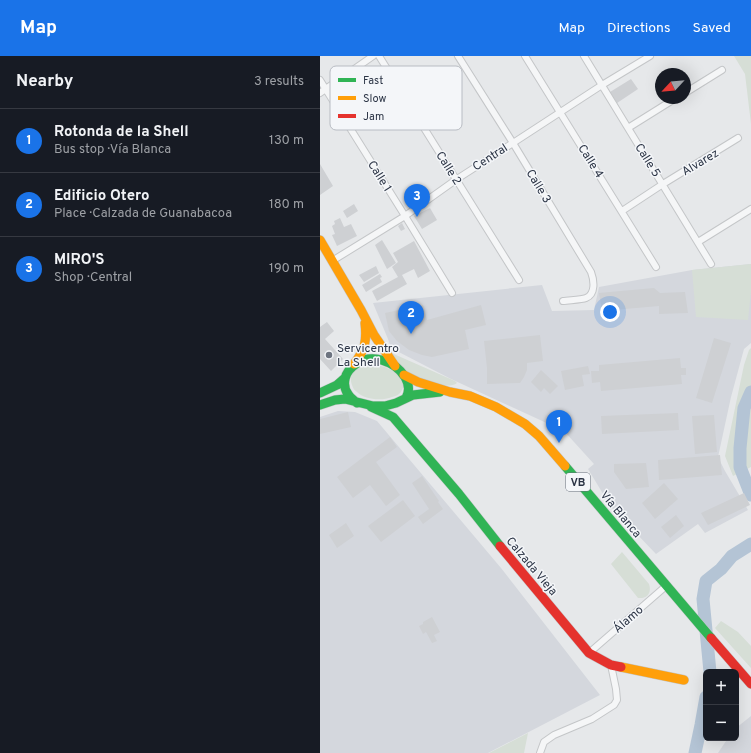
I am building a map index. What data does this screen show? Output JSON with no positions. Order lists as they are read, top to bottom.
{
  "streets": {
    "main road": ["VB", "Vía Blanca", "Calzada Vieja"],
    "street": [
      "Central",
      "Calle 5",
      "Calle 4",
      "Alvarez",
      "Calle 2",
      "Calle 1",
      "Calle 3",
      "Álamo"
    ]
  },
  "crossings": [
    ["Central", "Calle 5"],
    ["Central", "Calle 4"],
    ["Central", "Calle 2"],
    ["Central", "Calle 1"],
    ["Central", "Calle 3"],
    ["Calle 5", "Alvarez"],
    ["Calle 4", "Alvarez"],
    ["VB", "Vía Blanca"],
    ["VB", "Calzada Vieja"],
    ["Vía Blanca", "Calzada Vieja"],
    ["Vía Blanca", "Álamo"],
    ["Calzada Vieja", "Álamo"]
  ],
  "places": ["Servicentro La Shell"],
  "legend": ["Fast", "Slow", "Jam"],
  "north": "bottom left",
  "page": {
    "header": "Map",
    "nav": ["Map", "Directions", "Saved"],
    "heading": ["Nearby", "3 results"],
    "list": [
      {
        "mark": "1",
        "name": "Rotonda de la Shell",
        "note": "Bus stop · Vía Blanca",
        "value": "130 m"
      },
      {
        "mark": "2",
        "name": "Edificio Otero",
        "note": "Place · Calzada de Guanabacoa",
        "value": "180 m"
      },
      {
        "mark": "3",
        "name": "MIRO'S",
        "note": "Shop · Central",
        "value": "190 m"
      }
    ],
    "pins": ["3", "2", "1"],
    "map_buttons": ["+", "−"]
  }
}
